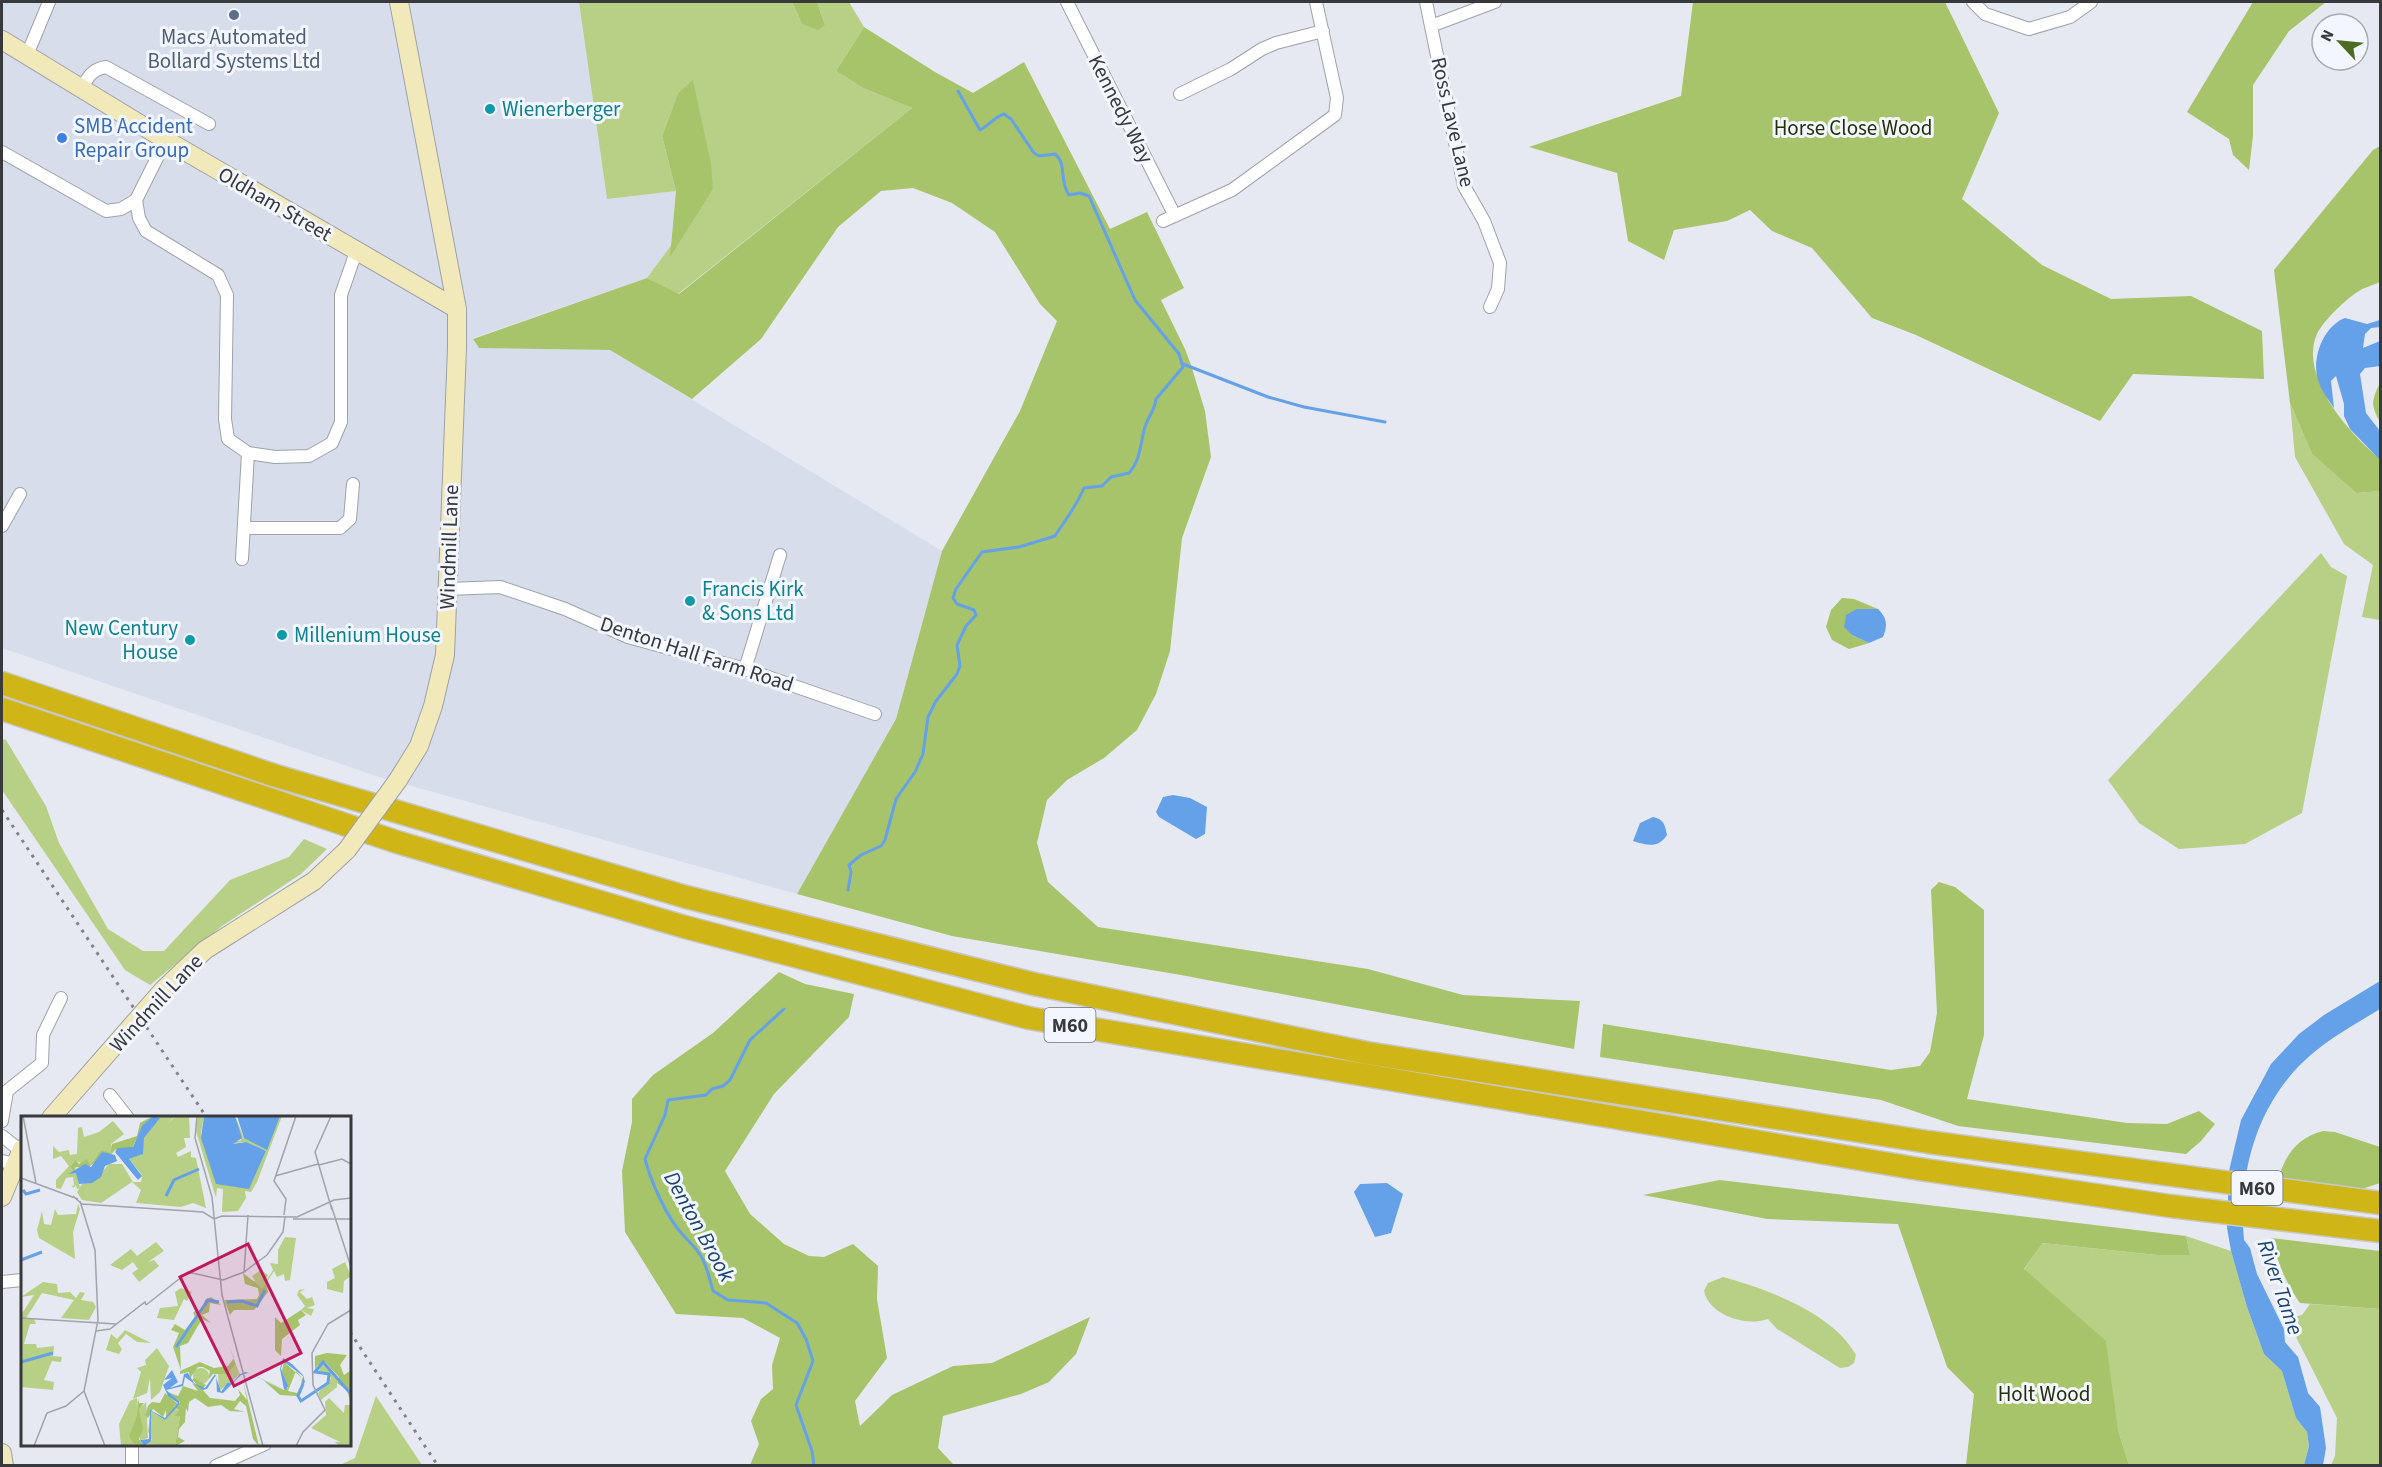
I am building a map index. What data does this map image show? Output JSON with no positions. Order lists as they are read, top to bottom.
{
  "streets": {
    "highway": ["M60"],
    "street": [
      "Kennedy Way",
      "Ross Lave Lane",
      "Oldham Street",
      "Windmill Lane",
      "Denton Hall Farm Road"
    ]
  },
  "crossings": [
    ["Oldham Street", "Windmill Lane"],
    ["Windmill Lane", "Denton Hall Farm Road"]
  ],
  "water": ["Denton Brook", "River Tame"],
  "parks": ["Horse Close Wood", "Holt Wood"],
  "places": [
    "Macs Automated Bollard Systems Ltd",
    "Wienerberger",
    "SMB Accident Repair Group",
    "Francis Kirk & Sons Ltd",
    "Millenium House",
    "New Century House"
  ],
  "north": "top left"
}
